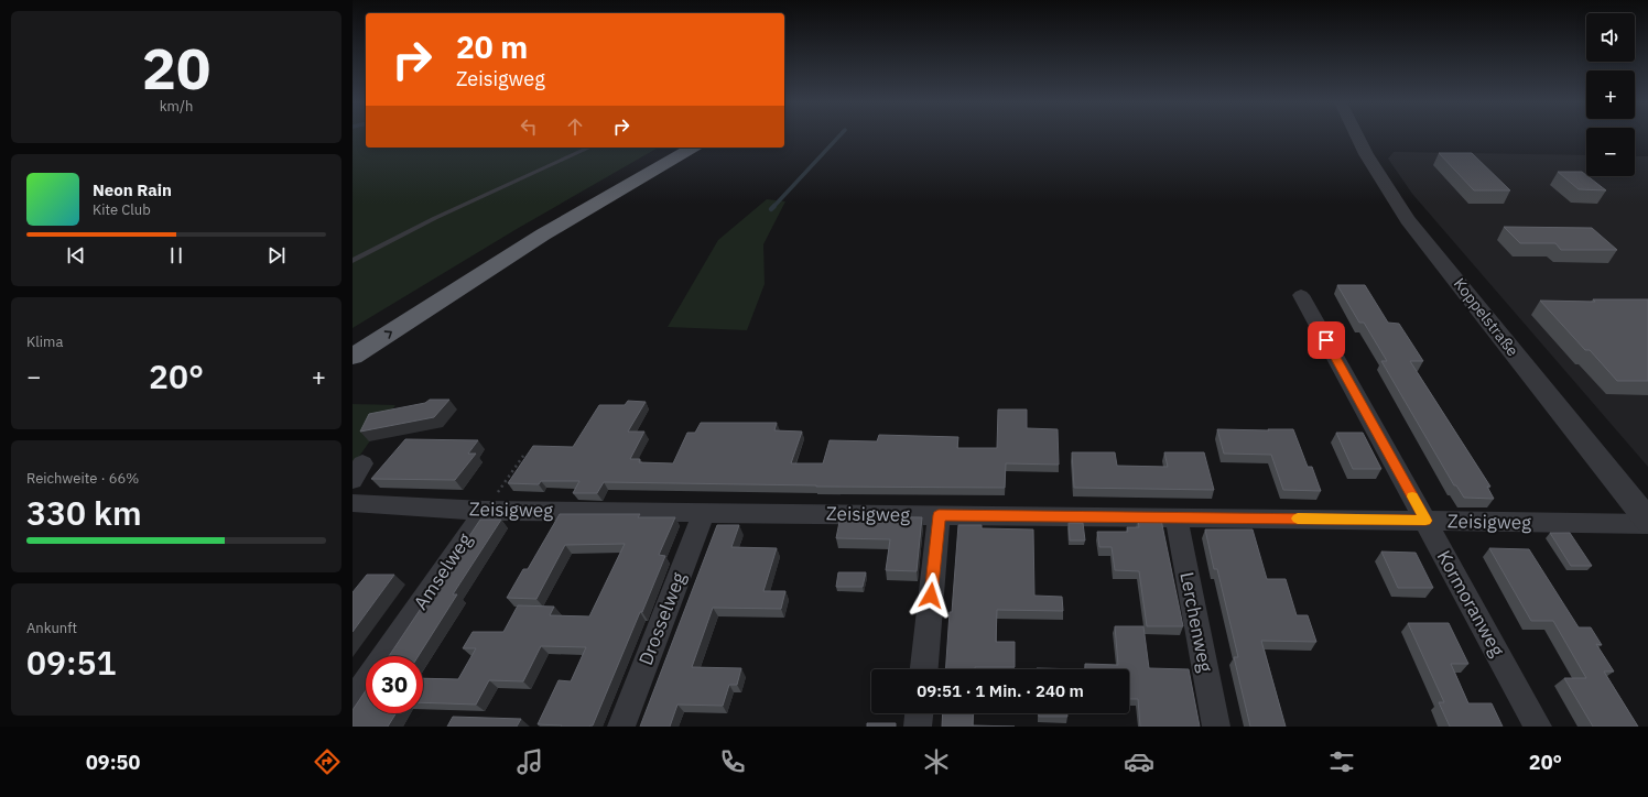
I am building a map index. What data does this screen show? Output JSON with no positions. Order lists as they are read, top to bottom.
{
  "streets": {
    "street": [
      "Koppelstraße",
      "Zeisigweg",
      "Amselweg",
      "Kormoranweg",
      "Drosselweg",
      "Lerchenweg"
    ]
  },
  "crossings": [
    ["Koppelstraße", "Zeisigweg"],
    ["Zeisigweg", "Amselweg"],
    ["Zeisigweg", "Kormoranweg"],
    ["Zeisigweg", "Drosselweg"],
    ["Zeisigweg", "Lerchenweg"]
  ],
  "page": {
    "tile": [
      ["20", "km/h"],
      "Klima",
      ["Reichweite · 66%", "330 km"],
      ["Ankunft", "09:51"]
    ],
    "map_buttons": ["+", "−"],
    "turn": ["20 m", "Zeisigweg"],
    "song": ["Neon Rain", "Kite Club"],
    "heat": ["−", "20°", "+"],
    "limit": "30",
    "trip": "09:51 · 1 Min. · 240 m",
    "tabs": ["09:50", "20°"]
  }
}
